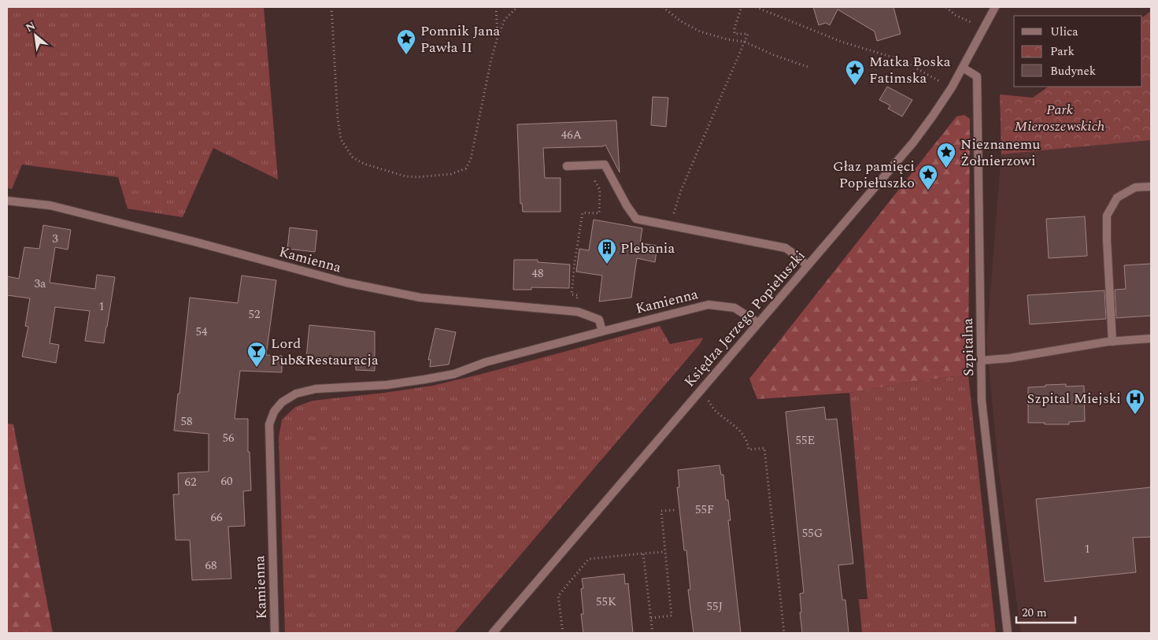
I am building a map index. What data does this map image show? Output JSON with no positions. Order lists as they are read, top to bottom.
{
  "streets": {
    "street": ["Kamienna", "Księdza Jerzego Popiełuszki", "Szpitalna"]
  },
  "crossings": [
    ["Kamienna", "Księdza Jerzego Popiełuszki"],
    ["Księdza Jerzego Popiełuszki", "Szpitalna"]
  ],
  "parks": ["Park Mieroszewskich"],
  "places": {
    "place": [
      "Pomnik Jana Pawła II",
      "Matka Boska Fatimska",
      "Nieznanemu Żołnierzowi",
      "Głaz pamięci Popiełuszko"
    ],
    "building": ["Plebania"],
    "bar": ["Lord Pub&Restauracja"],
    "hospital": ["Szpital Miejski"]
  },
  "house_numbers": [
    "46A",
    "3",
    "48",
    "3a",
    "1",
    "52",
    "54",
    "58",
    "56",
    "55E",
    "60",
    "62",
    "55F",
    "66",
    "55G",
    "1",
    "68",
    "55K",
    "55J"
  ],
  "legend": ["Ulica", "Park", "Budynek"],
  "scale_bar": "20 m",
  "north": "top left"
}
